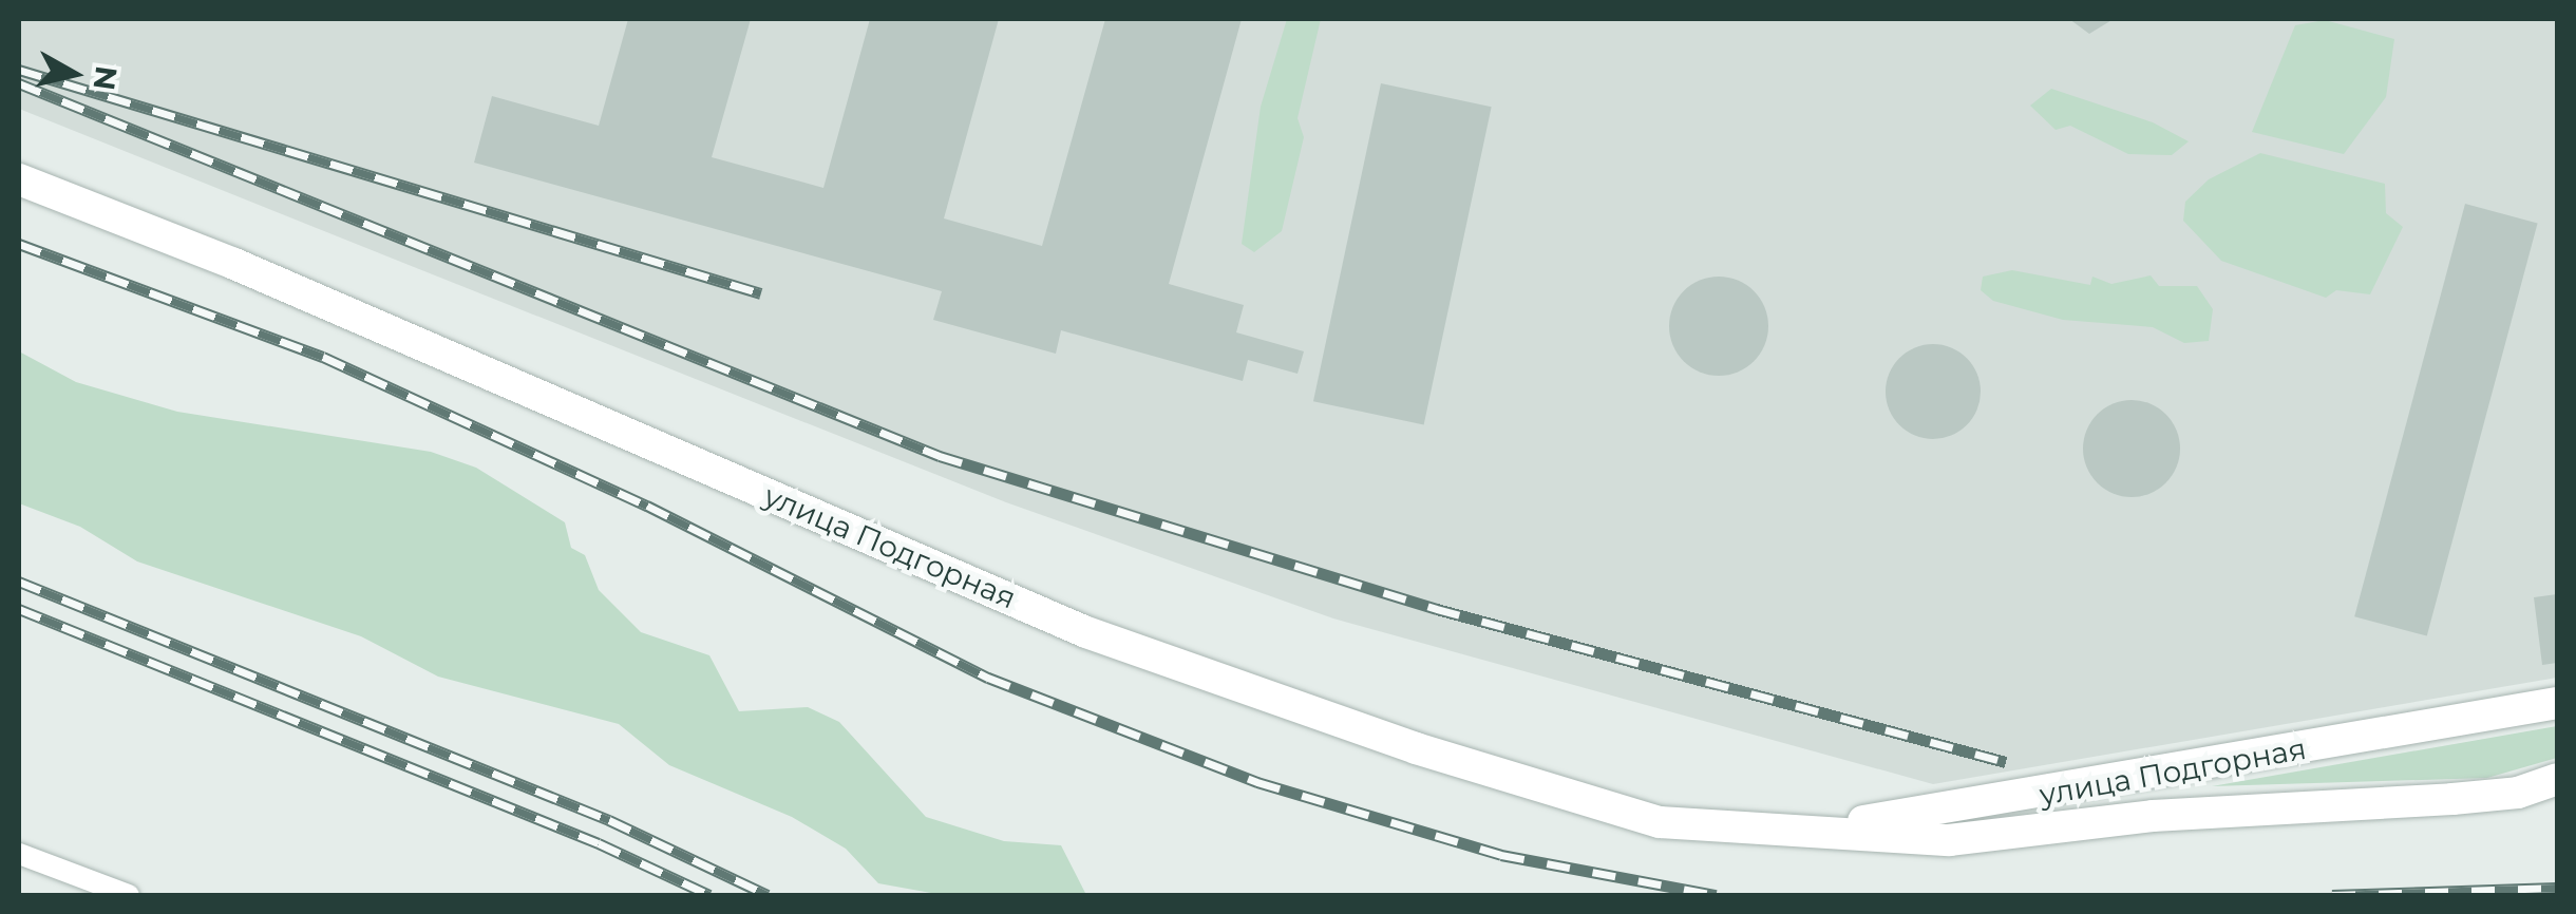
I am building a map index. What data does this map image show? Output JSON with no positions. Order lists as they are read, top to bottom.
{
  "streets": {
    "main road": ["улица Подгорная"]
  },
  "north": "right"
}
